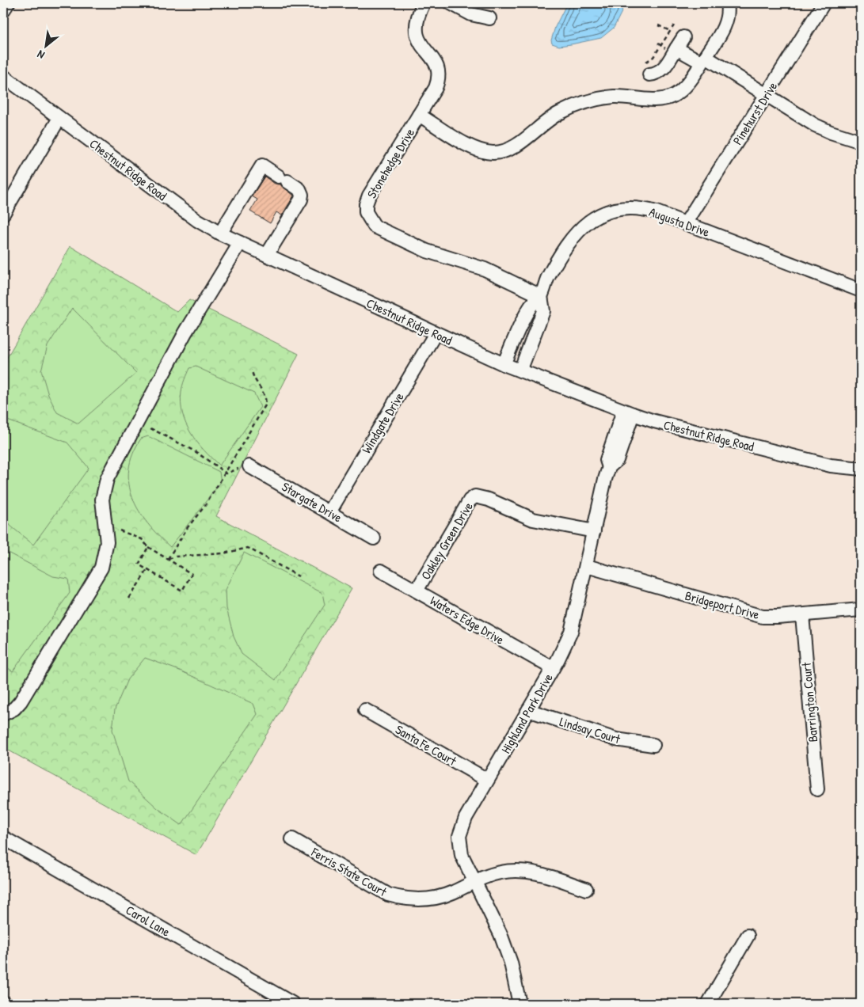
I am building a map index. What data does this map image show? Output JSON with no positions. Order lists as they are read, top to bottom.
{
  "streets": {
    "street": [
      "Pinehurst Drive",
      "Stonehedge Drive",
      "Chestnut Ridge Road",
      "Augusta Drive",
      "Windgate Drive",
      "Stargate Drive",
      "Oakley Green Drive",
      "Bridgeport Drive",
      "Waters Edge Drive",
      "Barrington Court",
      "Highland Park Drive",
      "Lindsay Court",
      "Santa Fe Court",
      "Ferris State Court",
      "Carol Lane"
    ]
  },
  "crossings": [
    ["Pinehurst Drive", "Augusta Drive"],
    ["Stonehedge Drive", "Augusta Drive"],
    ["Chestnut Ridge Road", "Augusta Drive"],
    ["Chestnut Ridge Road", "Windgate Drive"],
    ["Chestnut Ridge Road", "Highland Park Drive"],
    ["Windgate Drive", "Stargate Drive"],
    ["Oakley Green Drive", "Waters Edge Drive"],
    ["Oakley Green Drive", "Highland Park Drive"],
    ["Bridgeport Drive", "Barrington Court"],
    ["Bridgeport Drive", "Highland Park Drive"],
    ["Waters Edge Drive", "Highland Park Drive"],
    ["Highland Park Drive", "Lindsay Court"],
    ["Highland Park Drive", "Santa Fe Court"],
    ["Highland Park Drive", "Ferris State Court"]
  ],
  "north": "bottom left"
}
